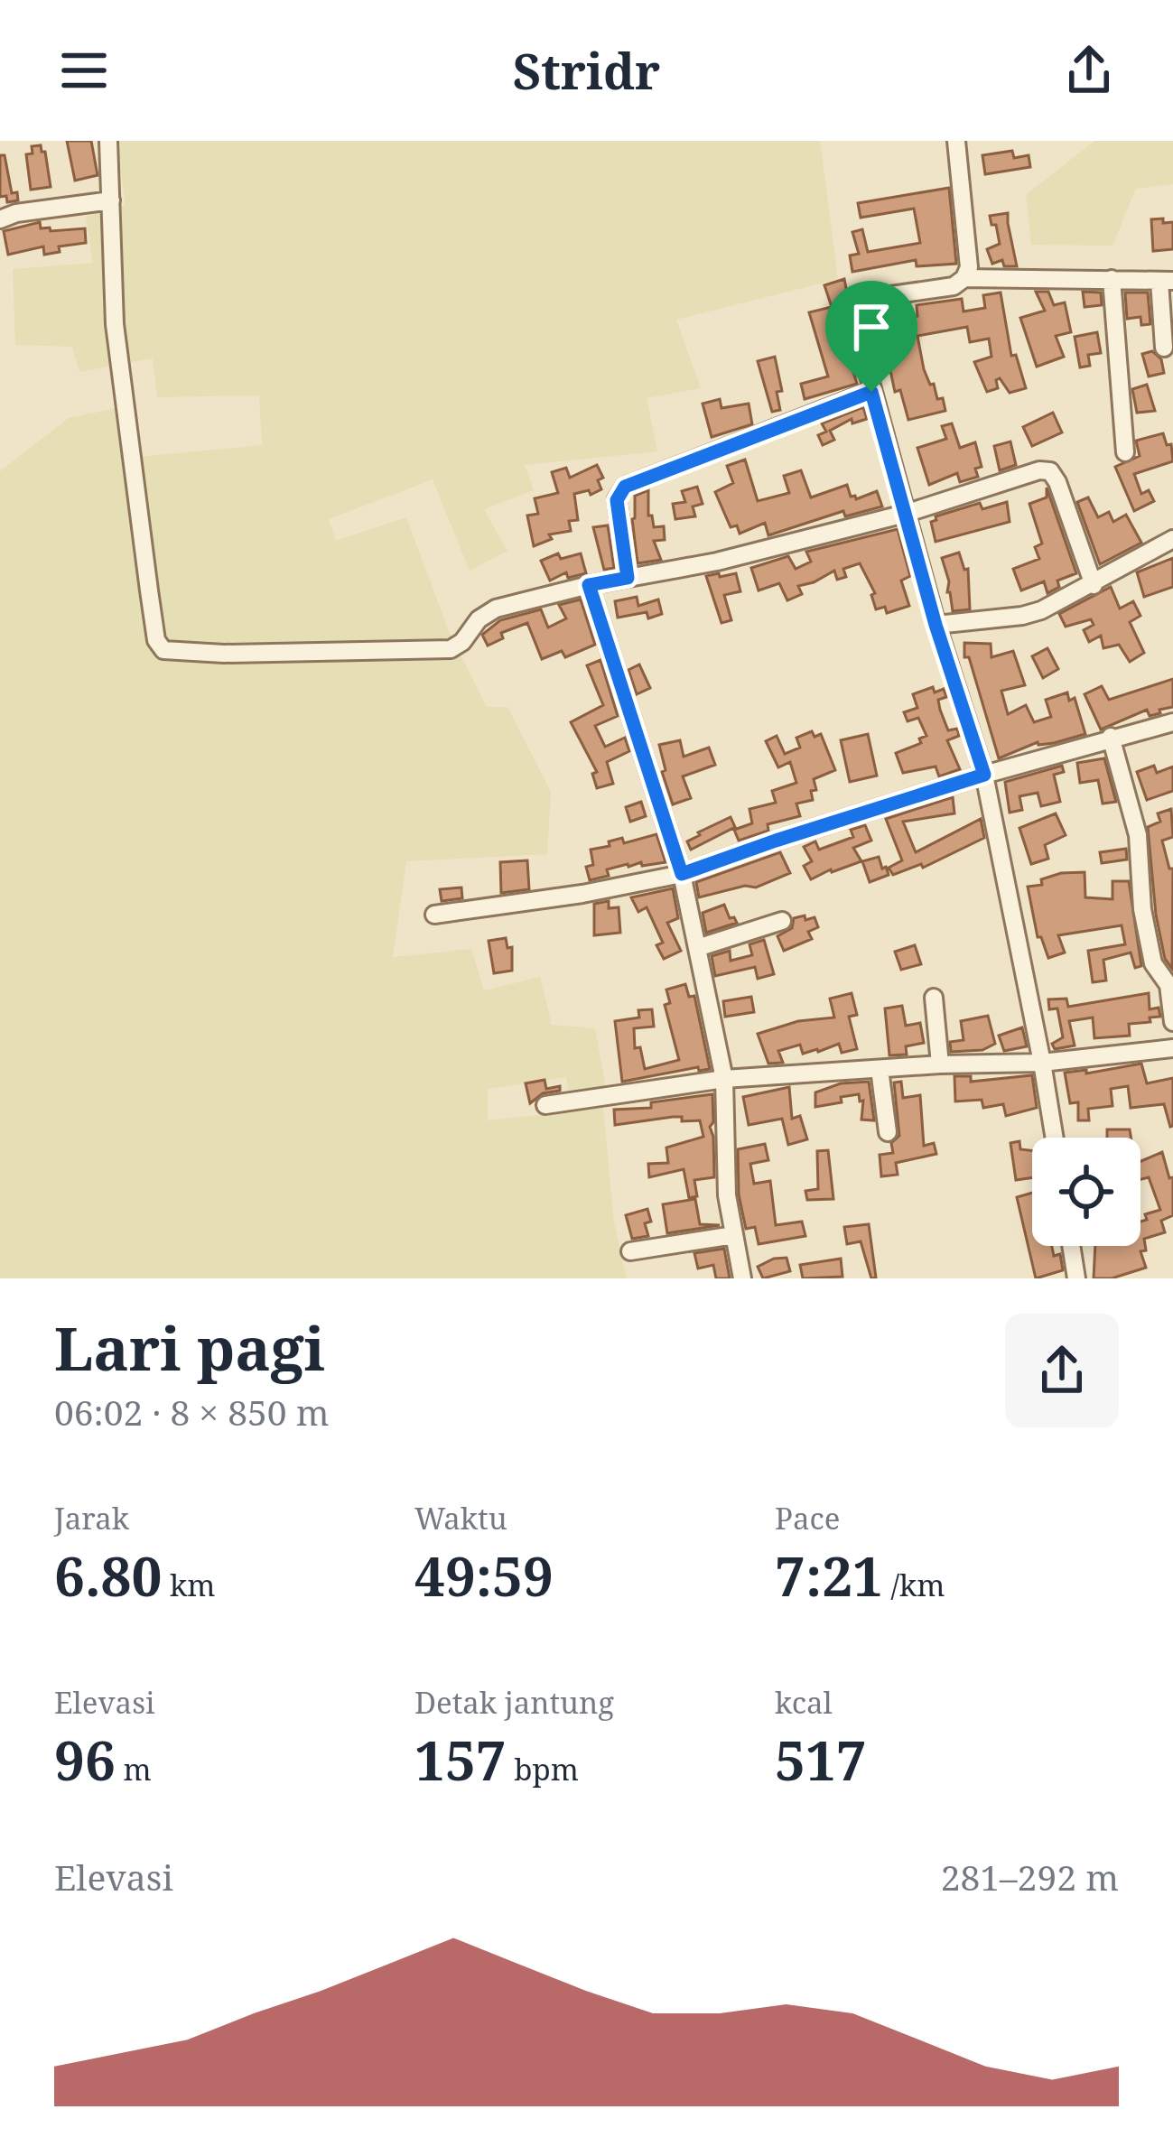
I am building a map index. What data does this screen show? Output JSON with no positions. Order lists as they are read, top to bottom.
{
  "page": {
    "header": "Stridr",
    "heading": ["Lari pagi", "06:02 · 8 × 850 m"],
    "stats": [
      ["Jarak", "6.80 km"],
      ["Waktu", "49:59"],
      ["Pace", "7:21 /km"],
      ["Elevasi", "96 m"],
      ["Detak jantung", "157 bpm"],
      ["kcal", "517"]
    ],
    "chart": ["Elevasi", "281–292 m"]
  }
}
